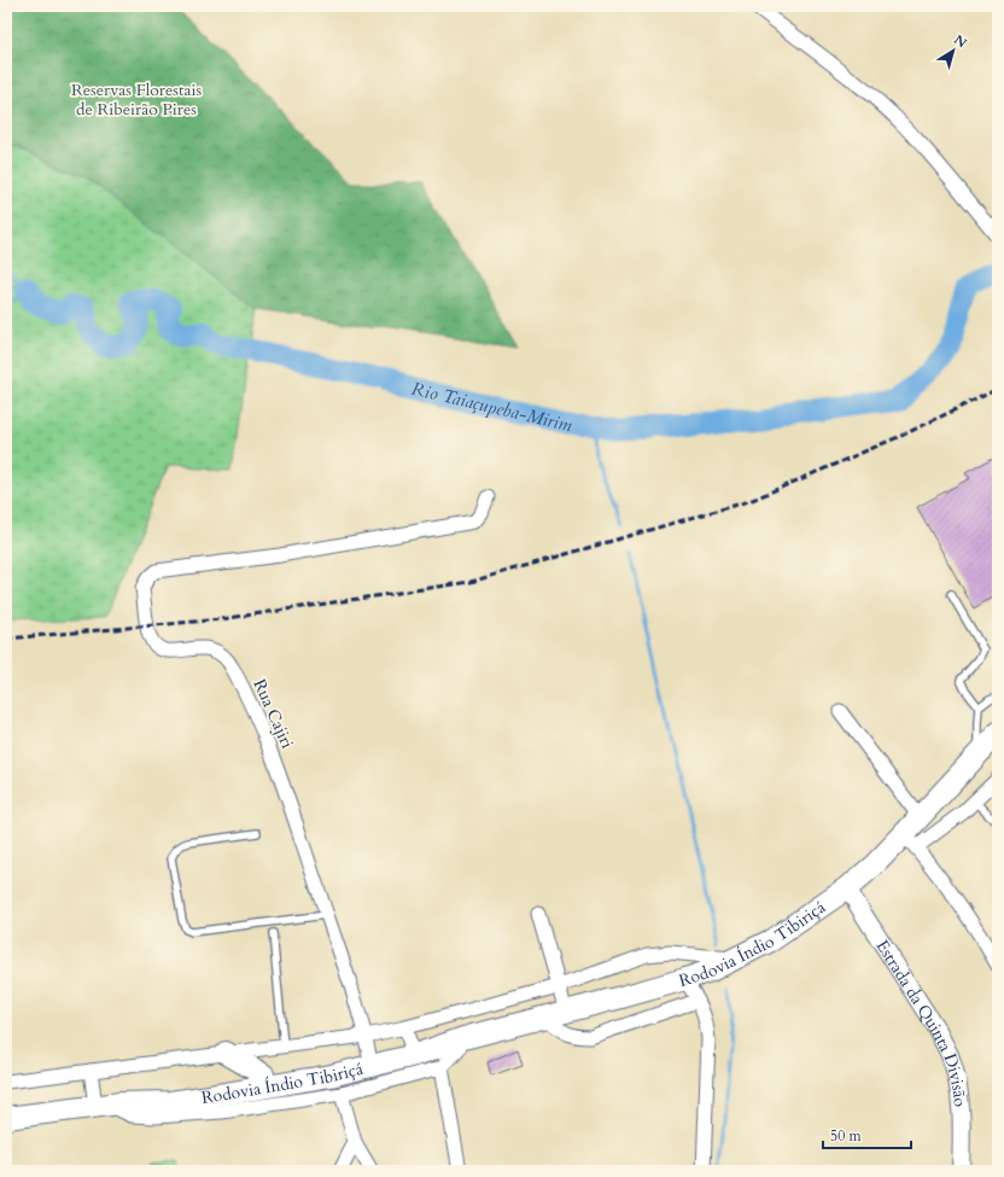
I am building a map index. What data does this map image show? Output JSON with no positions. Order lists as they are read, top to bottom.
{
  "streets": {
    "highway": ["Rodovia Índio Tibiriçá"],
    "street": ["Rua Cajiri", "Estrada da Quinta Divisão"]
  },
  "crossings": [
    ["Rua Cajiri", "Rodovia Índio Tibiriçá"],
    ["Rodovia Índio Tibiriçá", "Estrada da Quinta Divisão"]
  ],
  "water": ["Rio Taiaçupeba-Mirim"],
  "parks": ["Reservas Florestais de Ribeirão Pires"],
  "scale_bar": "50 m",
  "north": "top right"
}
